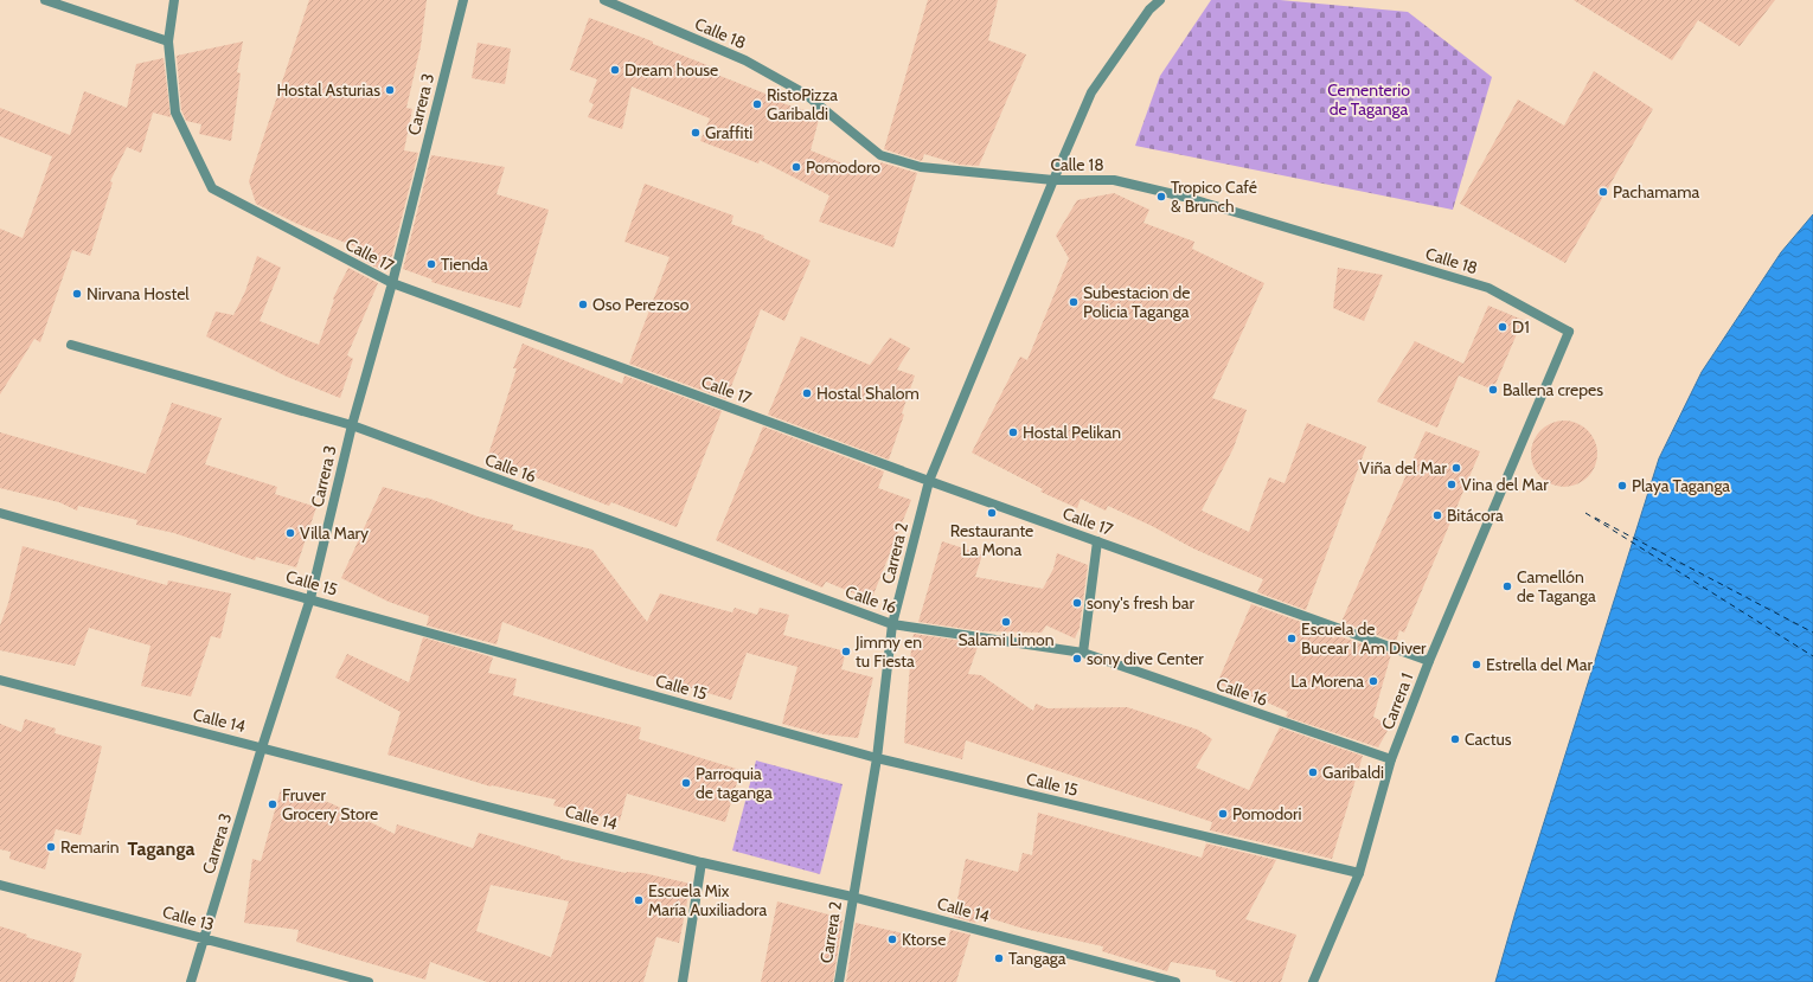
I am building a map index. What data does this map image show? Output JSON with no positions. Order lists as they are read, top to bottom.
{
  "streets": {
    "street": [
      "Calle 18",
      "Carrera 3",
      "Calle 17",
      "Calle 16",
      "Carrera 2",
      "Calle 15",
      "Carrera 1",
      "Calle 14",
      "Calle 13"
    ]
  },
  "crossings": [
    ["Calle 18", "Carrera 2"],
    ["Calle 18", "Carrera 1"],
    ["Carrera 3", "Calle 17"],
    ["Carrera 3", "Calle 16"],
    ["Carrera 3", "Calle 15"],
    ["Carrera 3", "Calle 14"],
    ["Carrera 3", "Calle 13"],
    ["Calle 17", "Carrera 2"],
    ["Calle 17", "Carrera 1"],
    ["Calle 16", "Carrera 2"],
    ["Calle 16", "Carrera 1"],
    ["Carrera 2", "Calle 15"],
    ["Carrera 2", "Calle 14"],
    ["Calle 15", "Carrera 1"]
  ],
  "districts": ["Taganga"],
  "parks": ["Cementerio de Taganga"],
  "places": [
    "Dream house",
    "Hostal Asturias",
    "RistoPizza Garibaldi",
    "Graffiti",
    "Pomodoro",
    "Pachamama",
    "Tropico Café & Brunch",
    "Tienda",
    "Nirvana Hostel",
    "Subestacion de Policia Taganga",
    "Oso Perezoso",
    "D1",
    "Ballena crepes",
    "Hostal Shalom",
    "Hostal Pelikan",
    "Viña del Mar",
    "Vina del Mar",
    "Playa Taganga",
    "Restaurante La Mona",
    "Bitácora",
    "Villa Mary",
    "Camellón de Taganga",
    "sony's fresh bar",
    "Salami Limon",
    "Escuela de Bucear I Am Diver",
    "Jimmy en tu Fiesta",
    "sony dive Center",
    "Estrella del Mar",
    "La Morena",
    "Cactus",
    "Garibaldi",
    "Parroquia de taganga",
    "Fruver Grocery Store",
    "Pomodori",
    "Remarin",
    "Escuela Mix María Auxiliadora",
    "Ktorse",
    "Tangaga"
  ]
}
